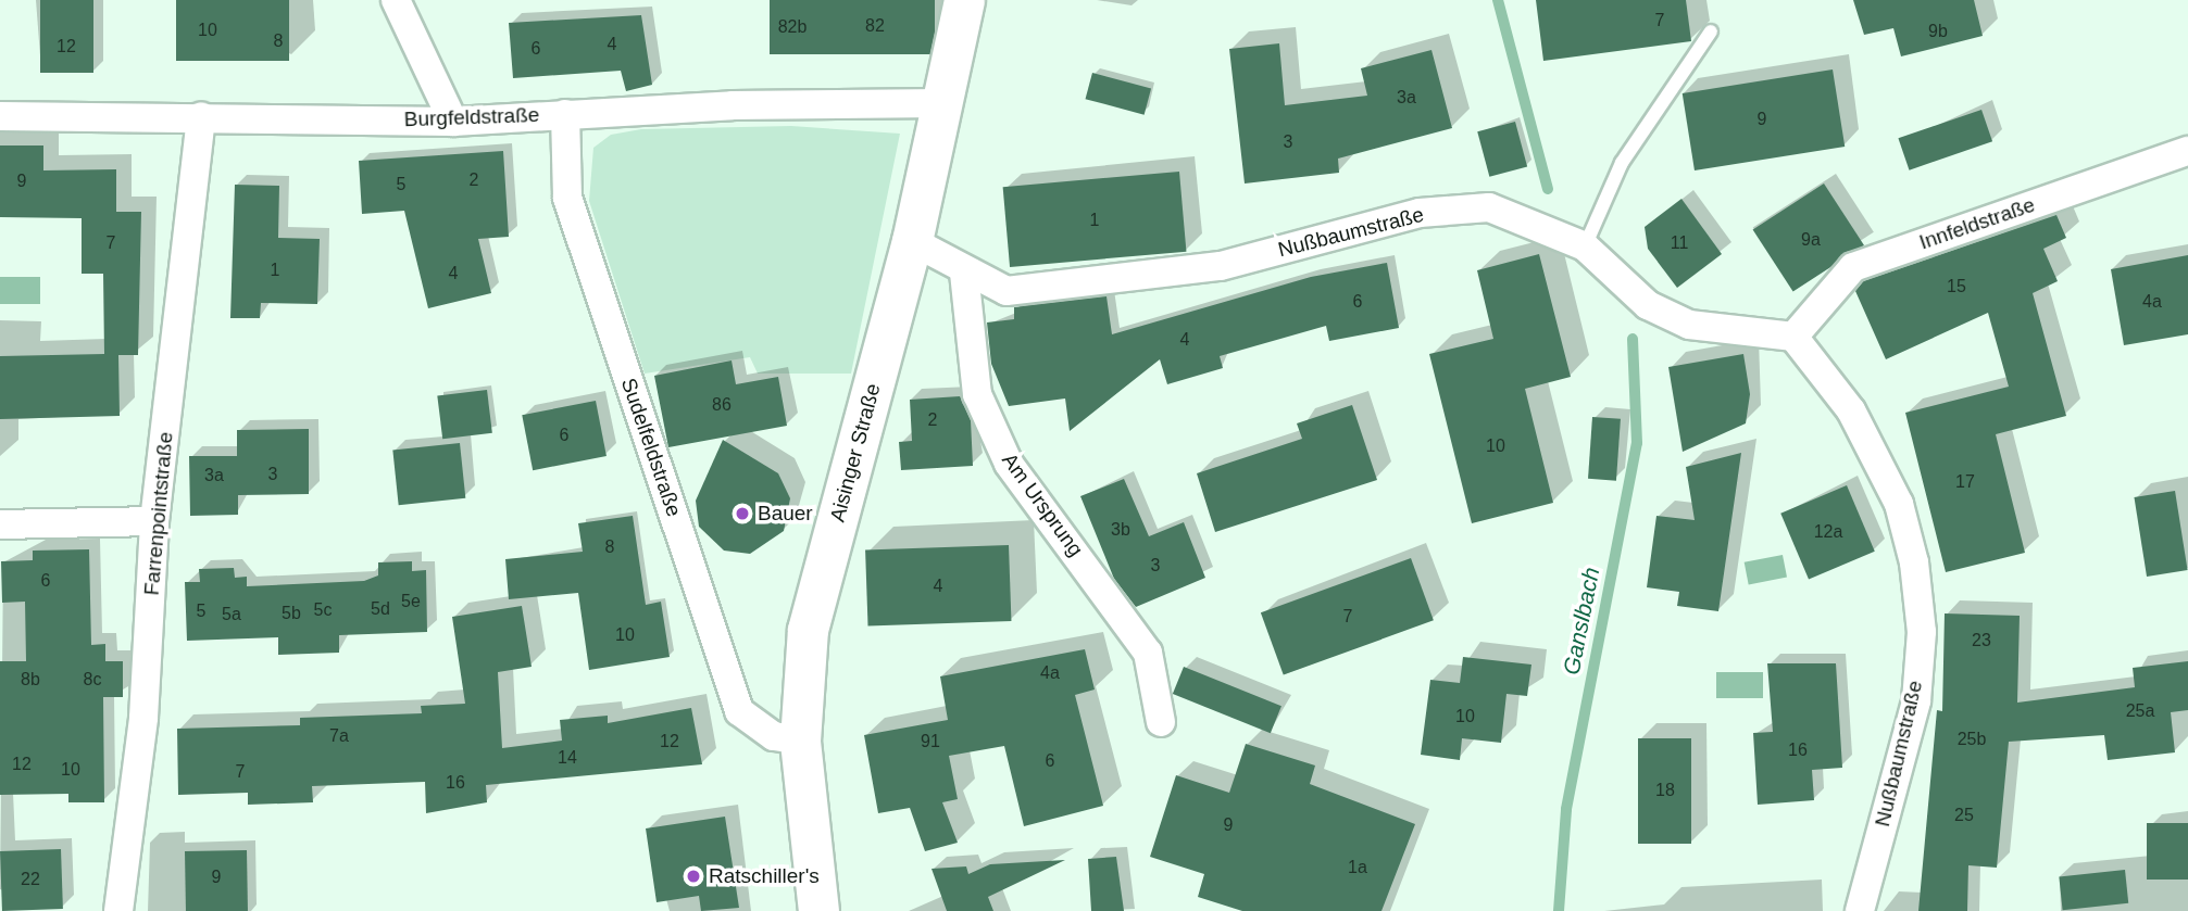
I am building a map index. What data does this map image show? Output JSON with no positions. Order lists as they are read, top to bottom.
{
  "streets": {
    "main road": ["Aisinger Straße"],
    "street": [
      "Burgfeldstraße",
      "Innfeldstraße",
      "Nußbaumstraße",
      "Sudelfeldstraße",
      "Am Ursprung",
      "Farrenpointstraße"
    ]
  },
  "crossings": [
    ["Burgfeldstraße", "Sudelfeldstraße"],
    ["Burgfeldstraße", "Aisinger Straße"],
    ["Burgfeldstraße", "Farrenpointstraße"],
    ["Innfeldstraße", "Nußbaumstraße"],
    ["Nußbaumstraße", "Aisinger Straße"],
    ["Nußbaumstraße", "Am Ursprung"],
    ["Sudelfeldstraße", "Aisinger Straße"]
  ],
  "water": ["Ganslbach"],
  "places": ["Bauer", "Ratschiller's"],
  "house_numbers": [
    "7",
    "82",
    "82b",
    "10",
    "9b",
    "8",
    "4",
    "12",
    "6",
    "3a",
    "9",
    "3",
    "2",
    "9",
    "5",
    "1",
    "9a",
    "7",
    "11",
    "1",
    "4",
    "15",
    "6",
    "4a",
    "4",
    "86",
    "2",
    "6",
    "10",
    "3",
    "3a",
    "17",
    "3b",
    "12a",
    "8",
    "3",
    "6",
    "4",
    "5e",
    "5d",
    "5c",
    "5",
    "5b",
    "5a",
    "7",
    "10",
    "23",
    "4a",
    "8b",
    "8c",
    "25a",
    "10",
    "7a",
    "25b",
    "12",
    "91",
    "16",
    "14",
    "6",
    "12",
    "10",
    "7",
    "16",
    "18",
    "25",
    "9",
    "1a",
    "9",
    "22"
  ]
}
